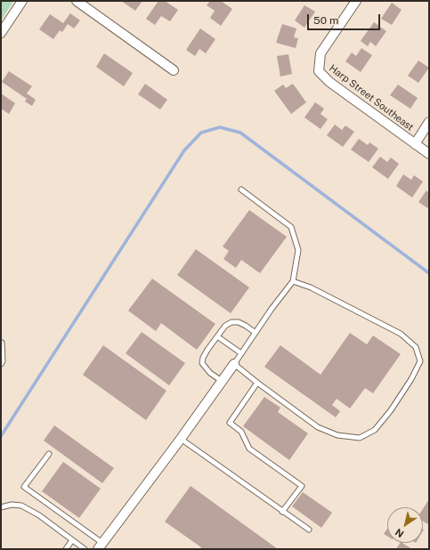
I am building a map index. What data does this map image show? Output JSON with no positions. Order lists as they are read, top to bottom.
{
  "streets": {
    "street": ["Harp Street Southeast"]
  },
  "scale_bar": "50 m",
  "north": "bottom left"
}
